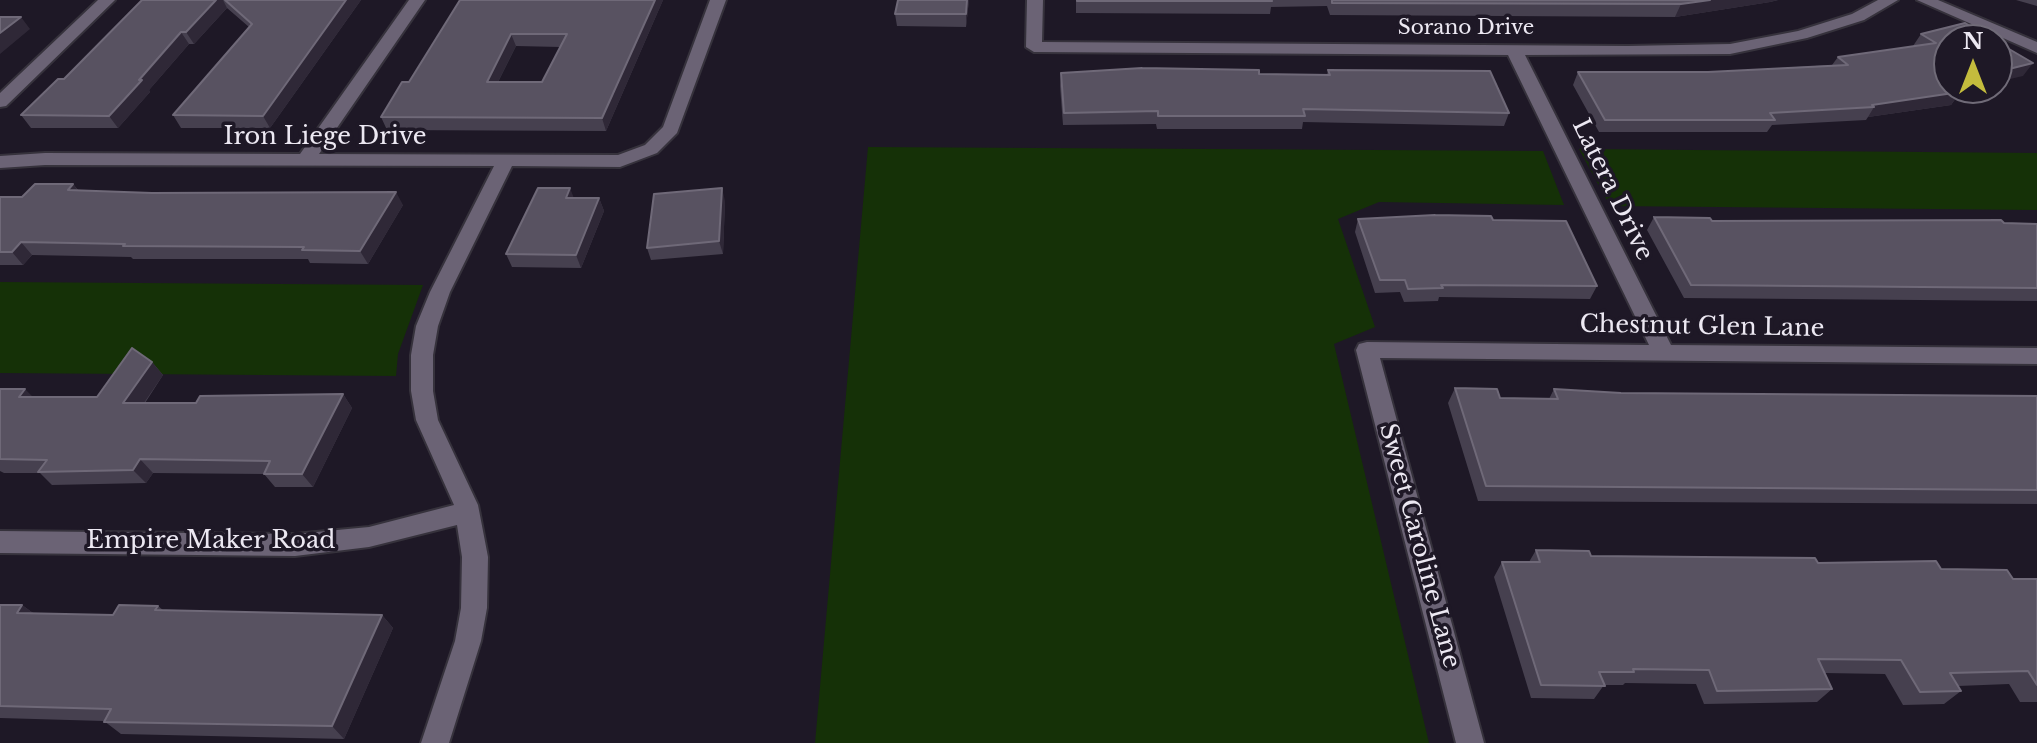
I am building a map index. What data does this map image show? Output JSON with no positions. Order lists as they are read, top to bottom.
{
  "streets": {
    "street": [
      "Sorano Drive",
      "Iron Liege Drive",
      "Latera Drive",
      "Chestnut Glen Lane",
      "Empire Maker Road",
      "Sweet Caroline Lane"
    ]
  },
  "crossings": [
    ["Sorano Drive", "Latera Drive"],
    ["Latera Drive", "Chestnut Glen Lane"],
    ["Chestnut Glen Lane", "Sweet Caroline Lane"]
  ],
  "north": "top"
}
